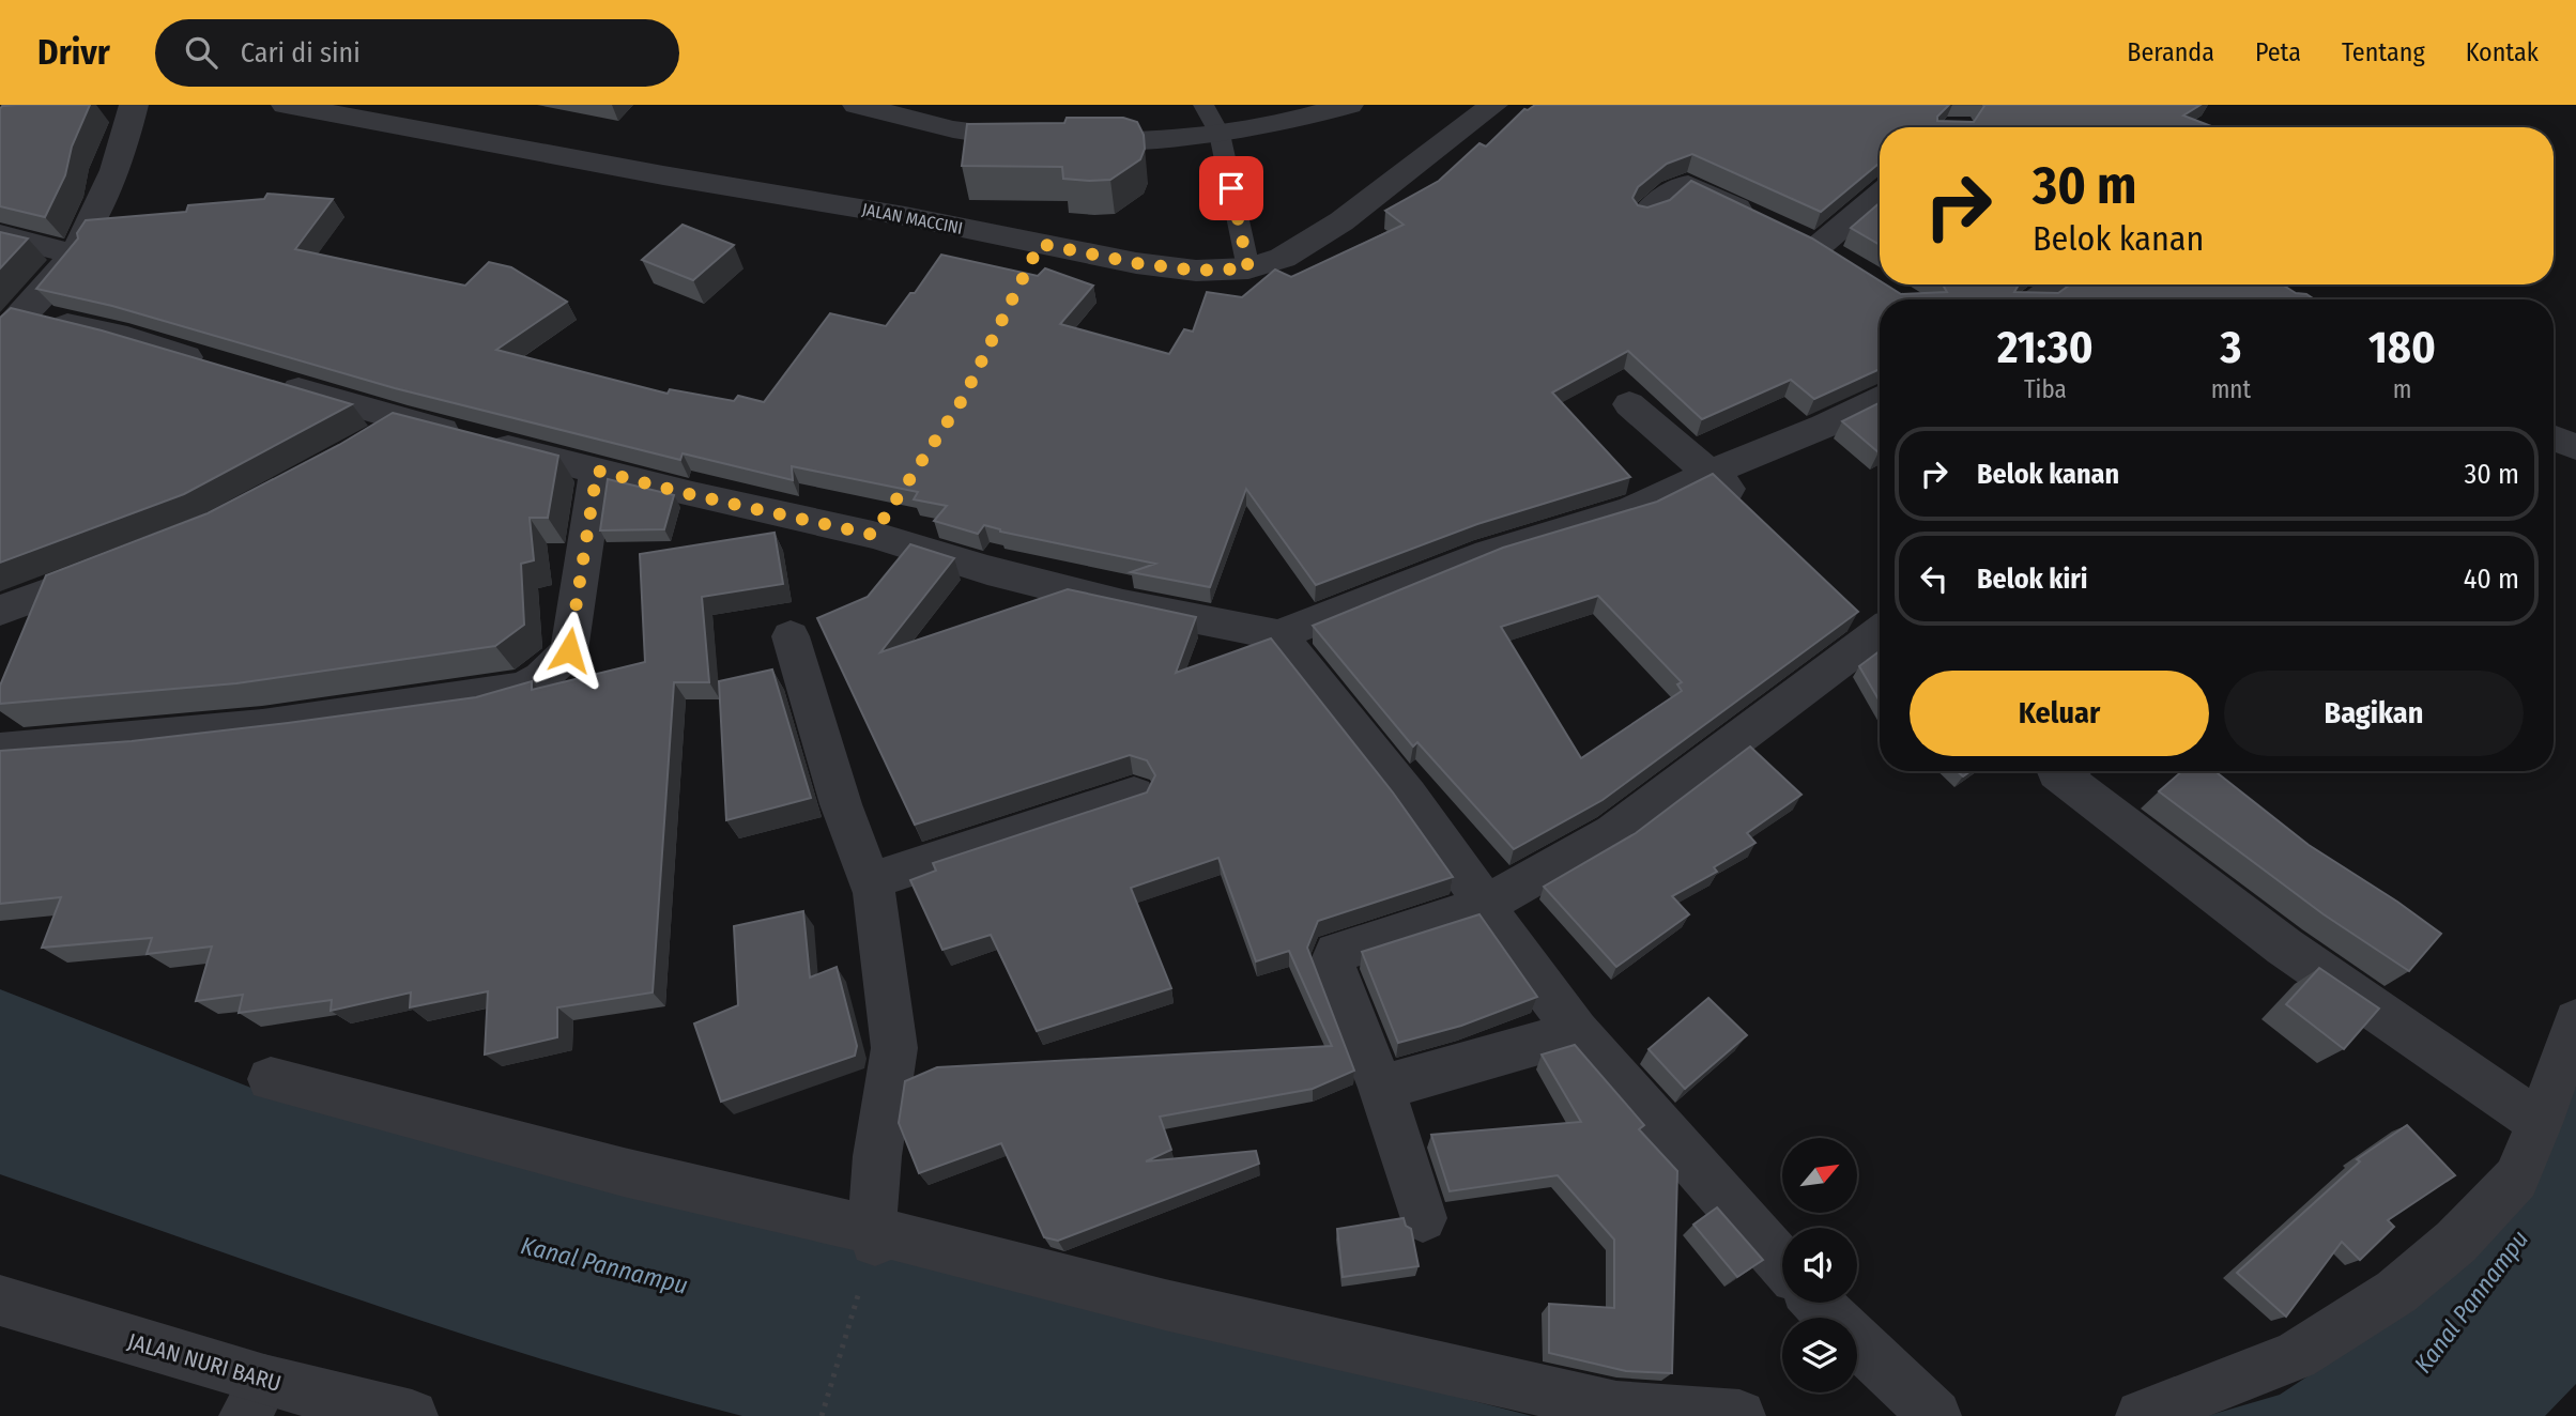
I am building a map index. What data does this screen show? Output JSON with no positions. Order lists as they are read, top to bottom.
{
  "streets": {
    "street": ["JALAN MACCINI", "JALAN NURI BARU"]
  },
  "water": ["Kanal Pannampu"],
  "north": "top right",
  "page": {
    "header": "Drivr",
    "search": "Cari di sini",
    "nav": [
      "Beranda",
      "Peta",
      "Tentang",
      "Kontak"
    ],
    "turn": ["30 m", "Belok kanan"],
    "eta": [
      "21:30",
      "Tiba",
      "3",
      "mnt",
      "180",
      "m"
    ],
    "list": [
      {
        "name": "Belok kanan",
        "value": "30 m"
      },
      {
        "name": "Belok kiri",
        "value": "40 m"
      }
    ],
    "buttons": ["Keluar", "Bagikan"]
  }
}
